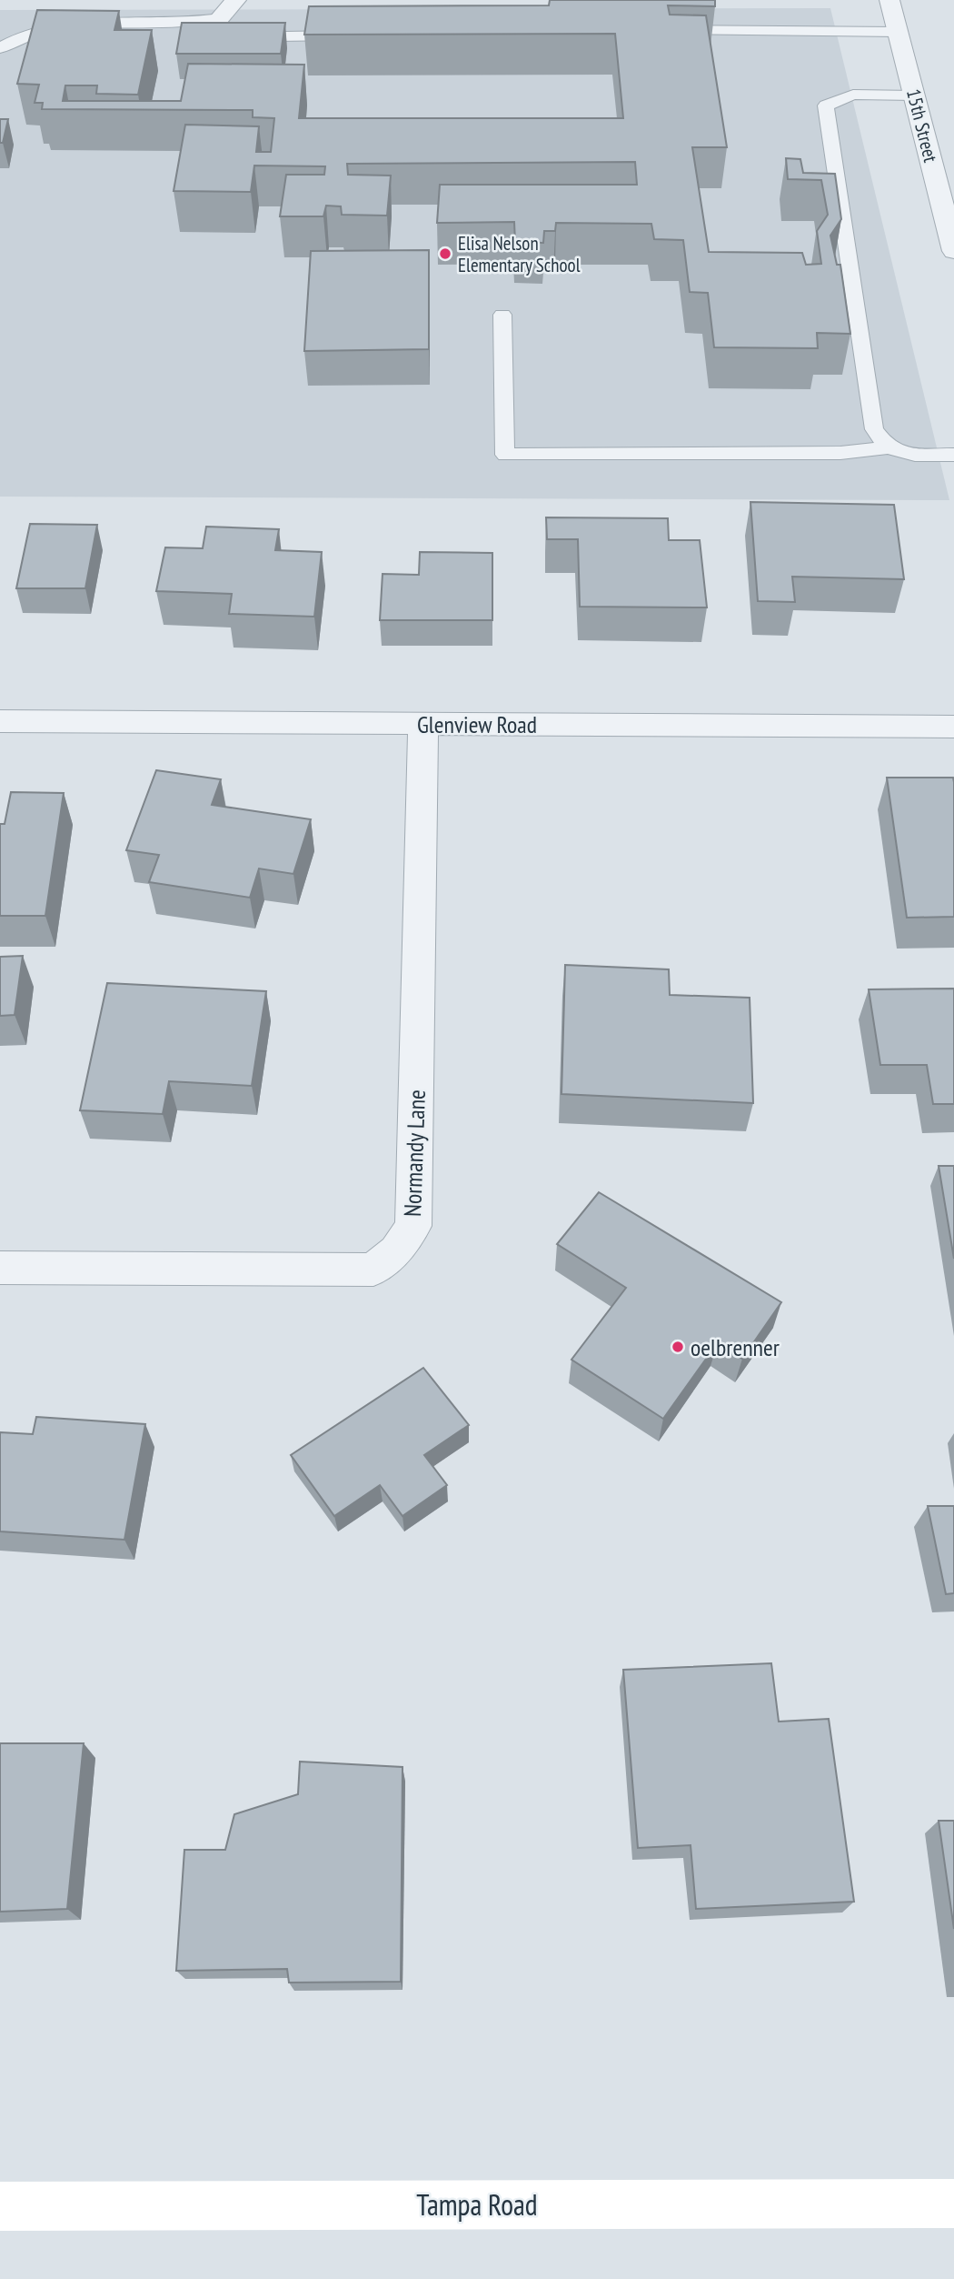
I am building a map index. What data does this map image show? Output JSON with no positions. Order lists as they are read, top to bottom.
{
  "streets": {
    "main road": ["Tampa Road"],
    "street": ["15th Street", "Glenview Road", "Normandy Lane"]
  },
  "crossings": [
    ["Glenview Road", "Normandy Lane"]
  ],
  "places": ["Elisa Nelson Elementary School", "oelbrenner"]
}
